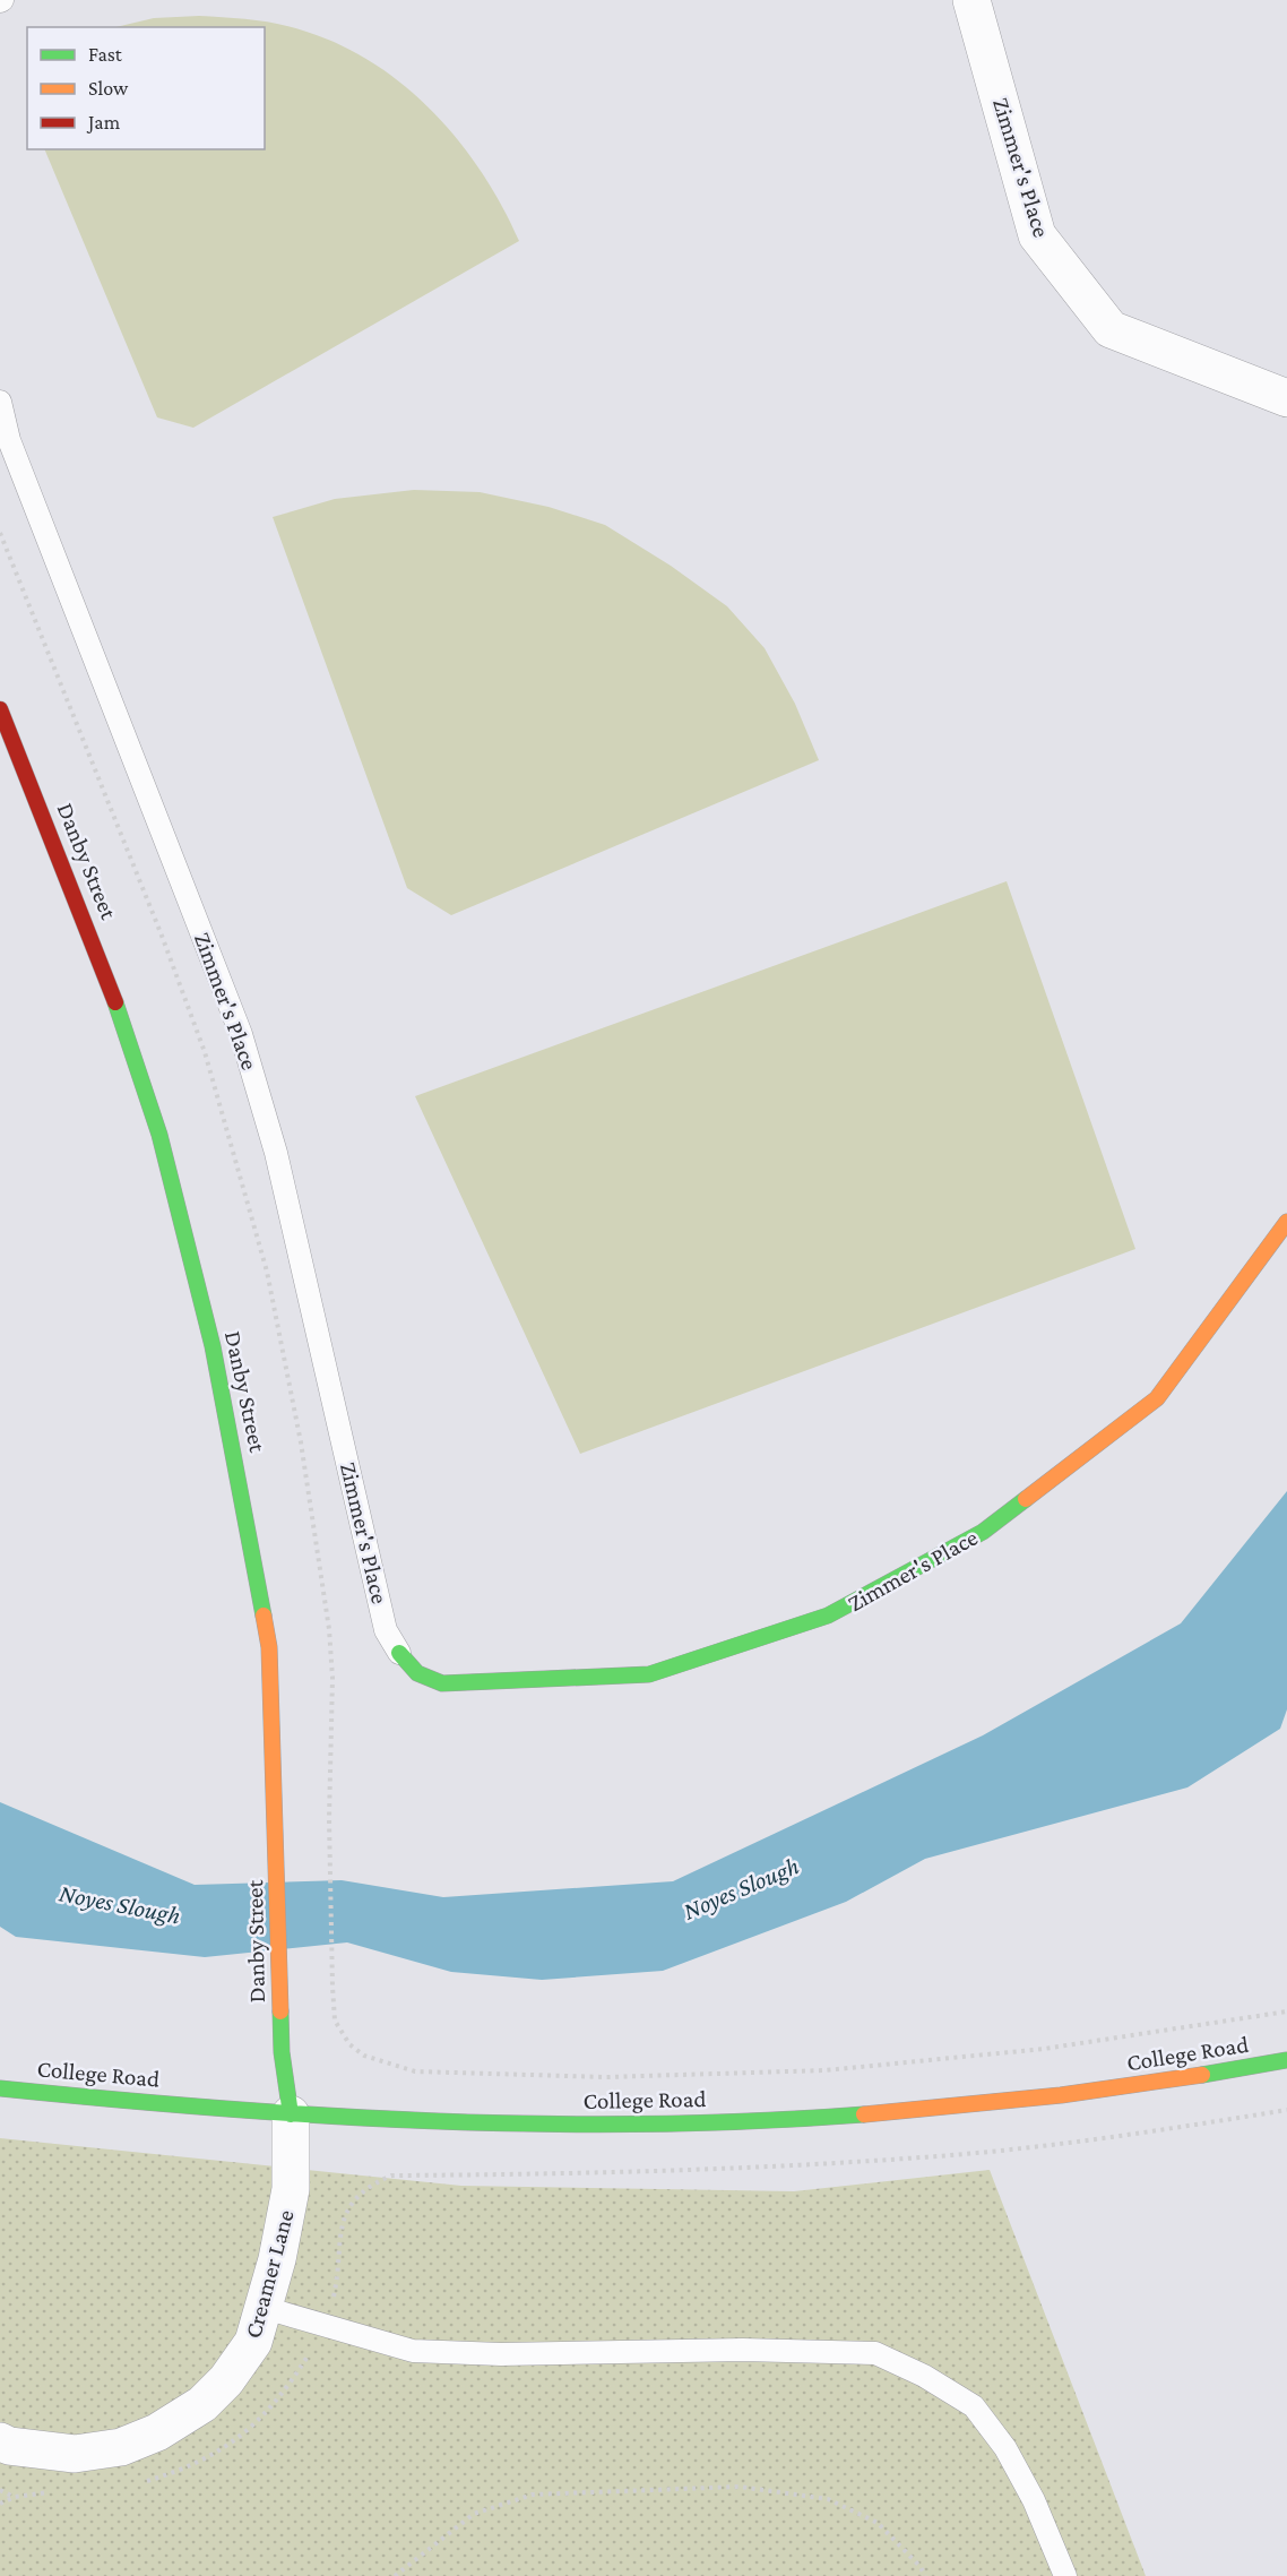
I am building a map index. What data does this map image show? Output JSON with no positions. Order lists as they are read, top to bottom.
{
  "streets": {
    "street": [
      "Zimmer's Place",
      "Danby Street",
      "College Road",
      "Creamer Lane"
    ]
  },
  "crossings": [
    ["Danby Street", "College Road"],
    ["Danby Street", "Creamer Lane"],
    ["College Road", "Creamer Lane"]
  ],
  "water": ["Noyes Slough"],
  "legend": ["Fast", "Slow", "Jam"]
}
